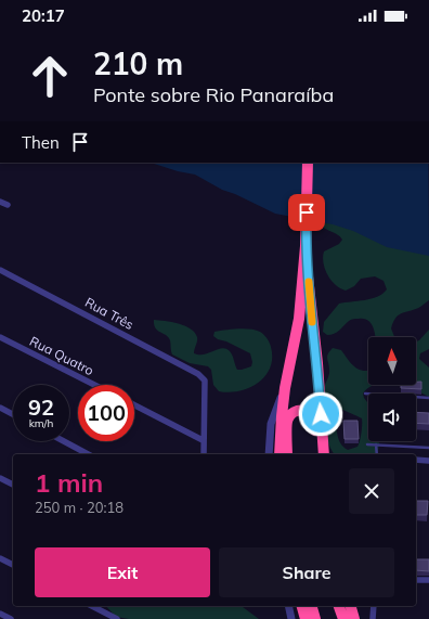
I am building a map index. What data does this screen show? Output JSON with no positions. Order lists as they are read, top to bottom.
{
  "streets": {
    "street": ["Rua Três", "Rua Quatro"]
  },
  "north": "top",
  "page": {
    "status": "20:17",
    "turn": ["210 m", "Ponte sobre Rio Panaraíba"],
    "then": "Then",
    "speed": "92 km/h",
    "limit": "100",
    "heading": ["1 min", "250 m · 20:18"],
    "buttons": ["Exit", "Share"]
  }
}
